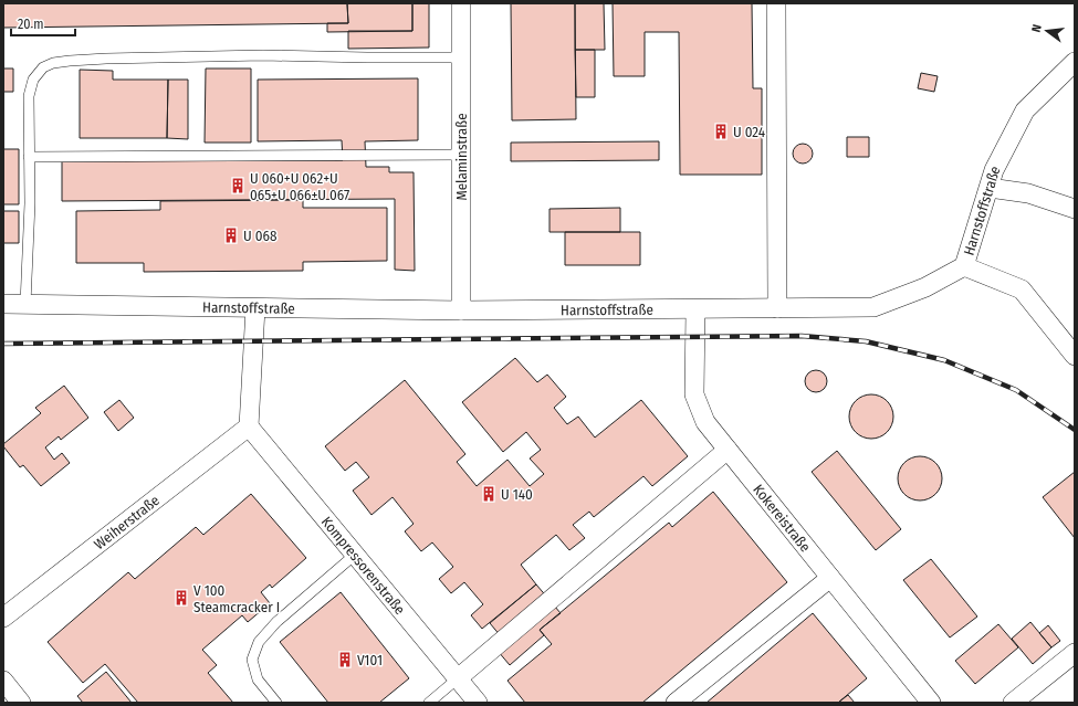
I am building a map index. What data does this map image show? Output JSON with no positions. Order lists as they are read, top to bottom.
{
  "streets": {
    "street": [
      "Melaminstraße",
      "Harnstoffstraße",
      "Kokereistraße",
      "Weiherstraße",
      "Kompressorenstraße"
    ]
  },
  "crossings": [
    ["Melaminstraße", "Harnstoffstraße"],
    ["Harnstoffstraße", "Kokereistraße"],
    ["Weiherstraße", "Kompressorenstraße"]
  ],
  "places": {
    "building": [
      "U 024",
      "U 060+U 062+U 065+U 066+U 067",
      "U 068",
      "U 140",
      "V 100 Steamcracker I",
      "V101"
    ]
  },
  "scale_bar": "20 m",
  "north": "left"
}
